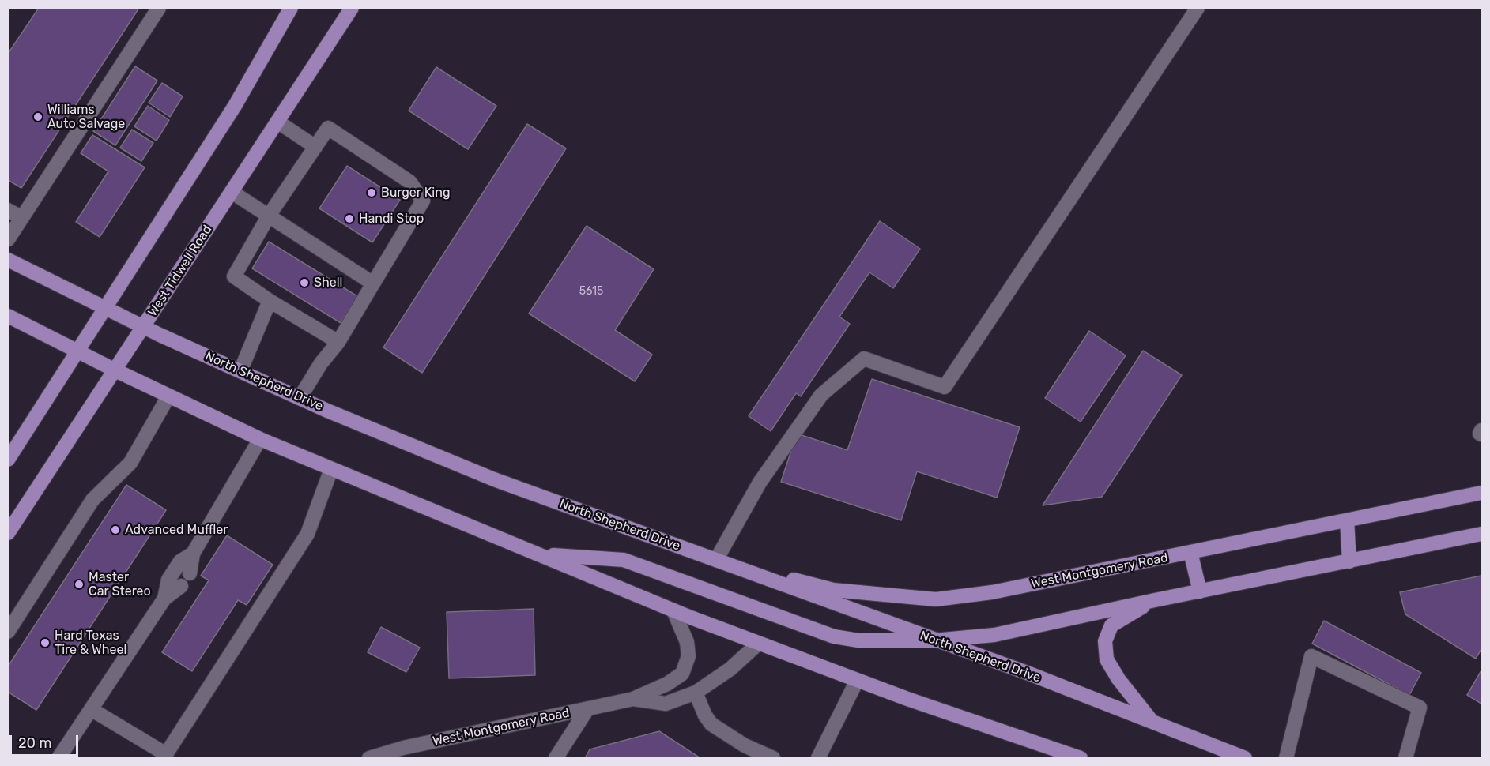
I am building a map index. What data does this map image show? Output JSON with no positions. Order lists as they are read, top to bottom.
{
  "streets": {
    "main road": ["West Tidwell Road", "North Shepherd Drive", "West Montgomery Road"]
  },
  "crossings": [
    ["West Tidwell Road", "North Shepherd Drive"],
    ["North Shepherd Drive", "West Montgomery Road"]
  ],
  "places": [
    "Williams Auto Salvage",
    "Burger King",
    "Handi Stop",
    "Shell",
    "Advanced Muffler",
    "Master Car Stereo",
    "Hard Texas Tire & Wheel"
  ],
  "house_numbers": ["5615"],
  "scale_bar": "20 m"
}
